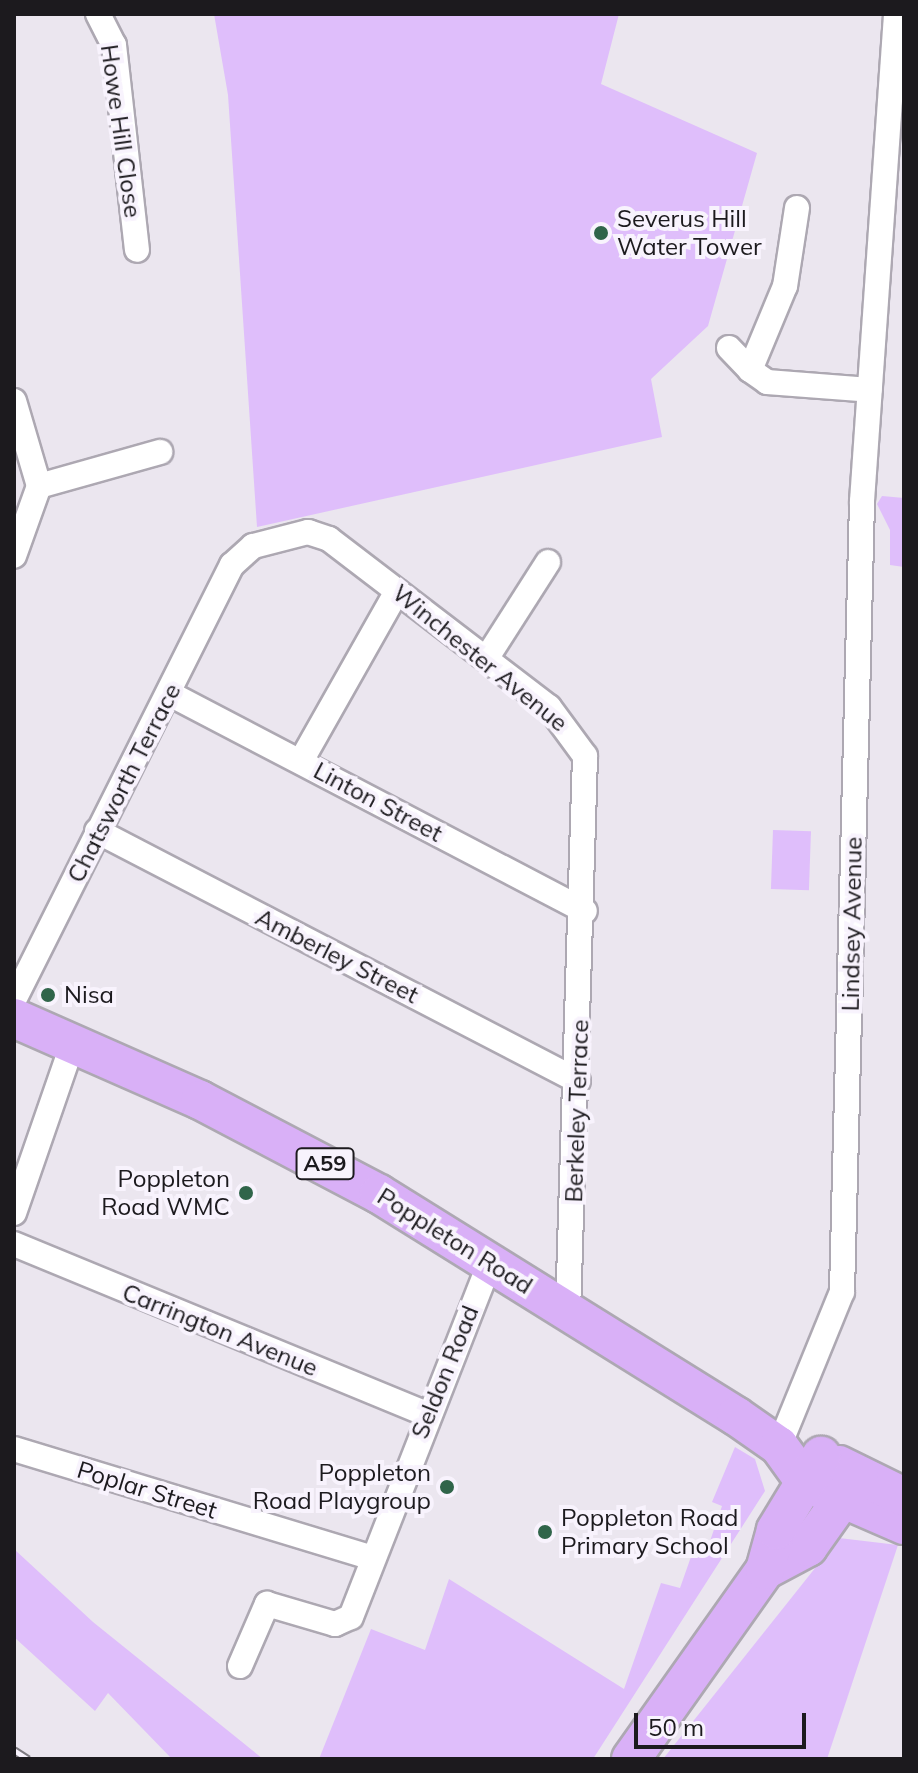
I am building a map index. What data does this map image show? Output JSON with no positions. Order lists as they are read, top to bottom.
{
  "streets": {
    "main road": ["A59", "Poppleton Road"],
    "street": [
      "Howe Hill Close",
      "Winchester Avenue",
      "Chatsworth Terrace",
      "Linton Street",
      "Lindsey Avenue",
      "Amberley Street",
      "Berkeley Terrace",
      "Carrington Avenue",
      "Seldon Road",
      "Poplar Street"
    ]
  },
  "crossings": [
    ["Winchester Avenue", "Chatsworth Terrace"],
    ["Winchester Avenue", "Linton Street"],
    ["Winchester Avenue", "Berkeley Terrace"],
    ["Chatsworth Terrace", "Linton Street"],
    ["Chatsworth Terrace", "Amberley Street"],
    ["Linton Street", "Berkeley Terrace"],
    ["Lindsey Avenue", "A59"],
    ["Lindsey Avenue", "Poppleton Road"],
    ["Amberley Street", "Berkeley Terrace"],
    ["Berkeley Terrace", "Poppleton Road"],
    ["A59", "Poppleton Road"],
    ["Poppleton Road", "Seldon Road"],
    ["Carrington Avenue", "Seldon Road"],
    ["Seldon Road", "Poplar Street"]
  ],
  "places": [
    "Severus Hill Water Tower",
    "Nisa",
    "Poppleton Road WMC",
    "Poppleton Road Playgroup",
    "Poppleton Road Primary School"
  ],
  "scale_bar": "50 m"
}
